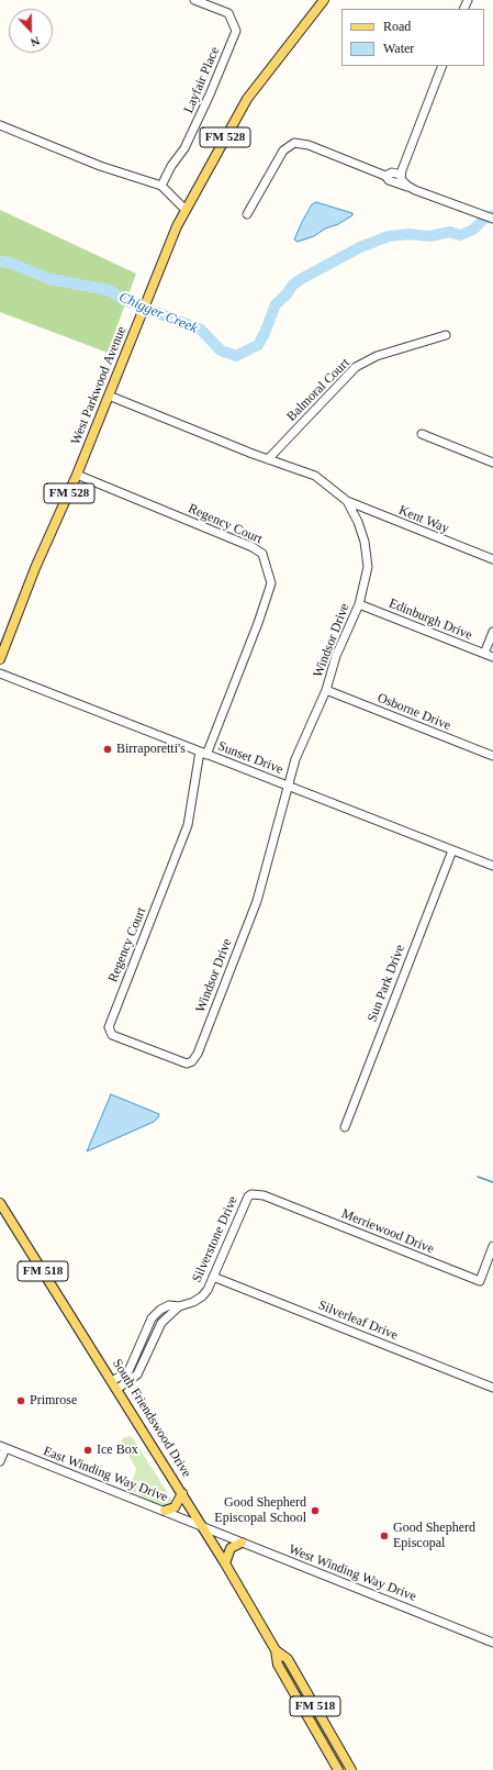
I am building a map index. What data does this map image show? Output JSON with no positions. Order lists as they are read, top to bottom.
{
  "streets": {
    "main road": [
      "FM 528",
      "West Parkwood Avenue",
      "FM 518",
      "South Friendswood Drive"
    ],
    "street": [
      "Layfair Place",
      "Balmoral Court",
      "Kent Way",
      "Regency Court",
      "Edinburgh Drive",
      "Windsor Drive",
      "Osborne Drive",
      "Sunset Drive",
      "Sun Park Drive",
      "Merriewood Drive",
      "Silverstone Drive",
      "Silverleaf Drive",
      "East Winding Way Drive",
      "West Winding Way Drive"
    ]
  },
  "crossings": [
    ["West Parkwood Avenue", "Regency Court"],
    ["West Parkwood Avenue", "Windsor Drive"],
    ["Balmoral Court", "Windsor Drive"],
    ["Kent Way", "Windsor Drive"],
    ["Regency Court", "Windsor Drive"],
    ["Regency Court", "Sunset Drive"],
    ["Edinburgh Drive", "Windsor Drive"],
    ["Windsor Drive", "Osborne Drive"],
    ["Windsor Drive", "Sunset Drive"],
    ["Sunset Drive", "Sun Park Drive"],
    ["Merriewood Drive", "Silverstone Drive"],
    ["Silverstone Drive", "Silverleaf Drive"],
    ["Silverstone Drive", "South Friendswood Drive"],
    ["South Friendswood Drive", "East Winding Way Drive"],
    ["South Friendswood Drive", "West Winding Way Drive"],
    ["East Winding Way Drive", "West Winding Way Drive"]
  ],
  "water": ["Chigger Creek"],
  "places": [
    "Birraporetti's",
    "Primrose",
    "Ice Box",
    "Good Shepherd Episcopal School",
    "Good Shepherd Episcopal"
  ],
  "legend": ["Road", "Water"],
  "north": "bottom"
}
